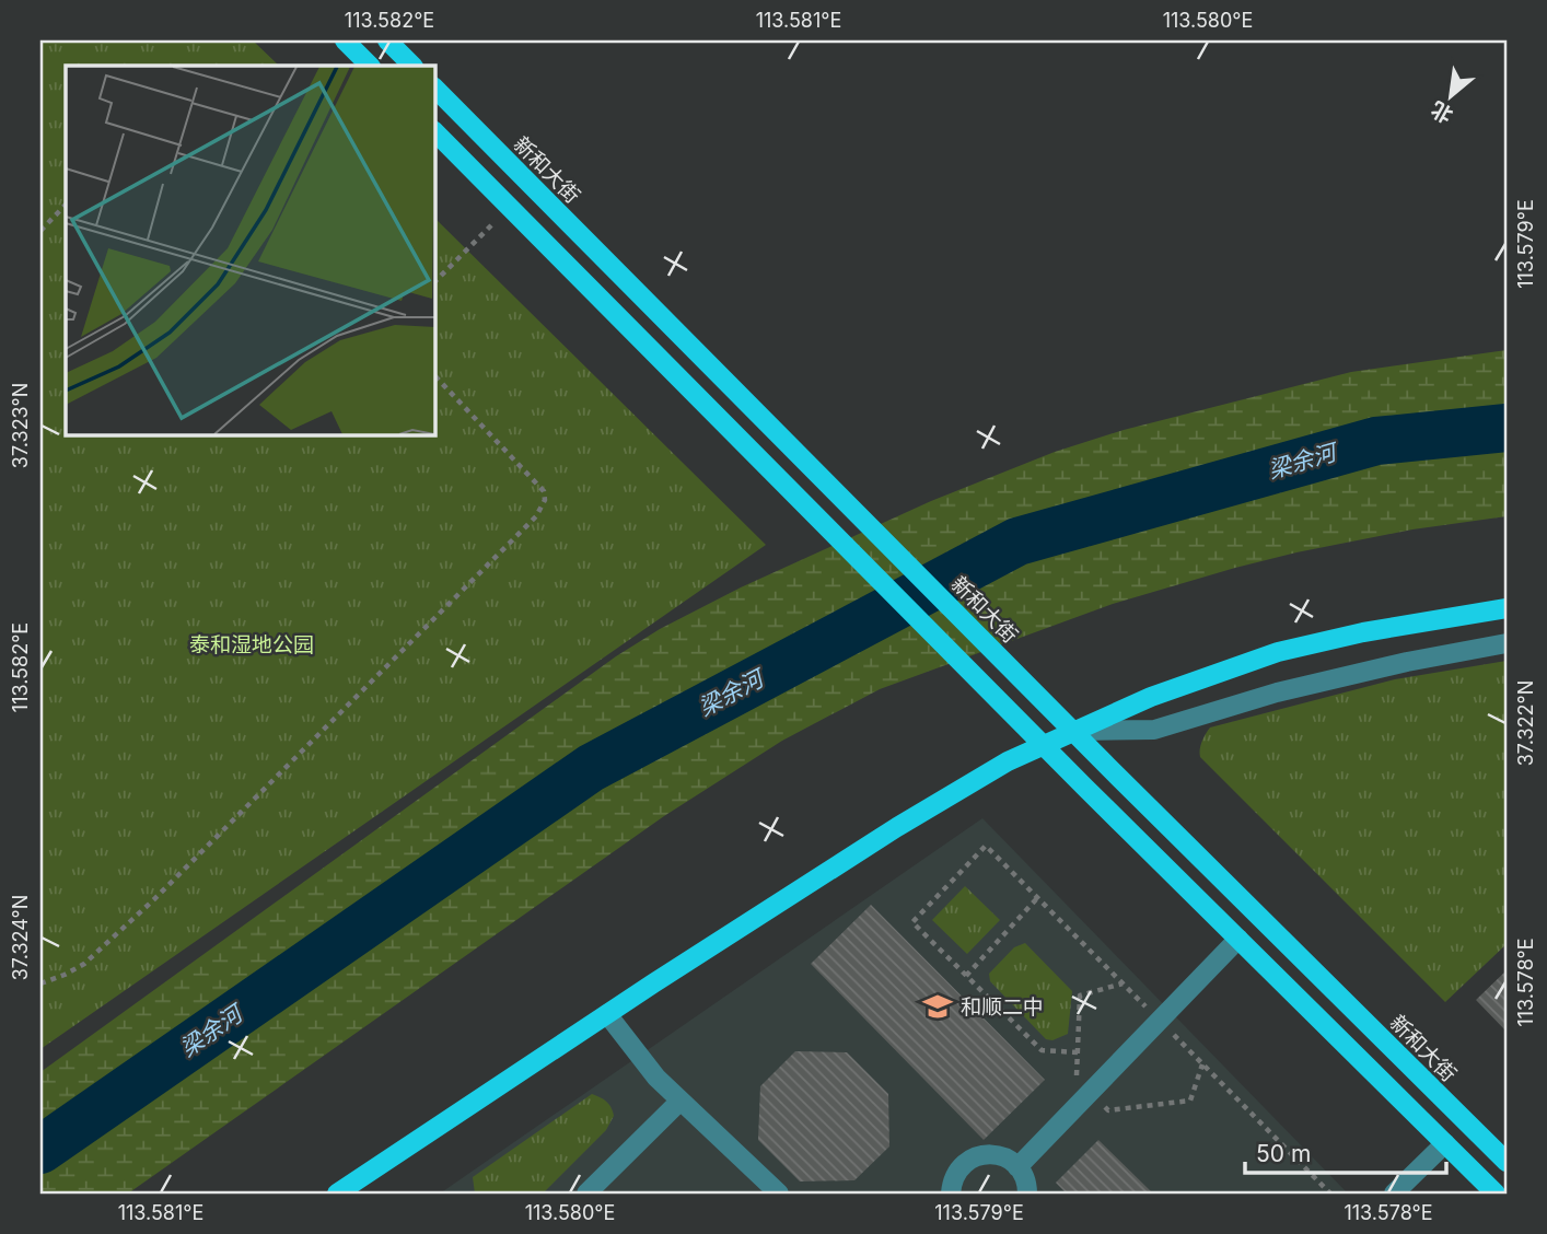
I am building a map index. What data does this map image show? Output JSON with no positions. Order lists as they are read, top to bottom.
{
  "streets": {
    "main road": ["新和大街"]
  },
  "water": ["梁余河"],
  "parks": ["泰和湿地公园"],
  "places": {
    "school or university": ["和顺二中"]
  },
  "scale_bar": "50 m",
  "north": "bottom left",
  "coordinates": [
    "113.582°E",
    "113.581°E",
    "113.580°E",
    "113.579°E",
    "37.323°N",
    "37.322°N",
    "37.324°N",
    "113.578°E"
  ]
}
